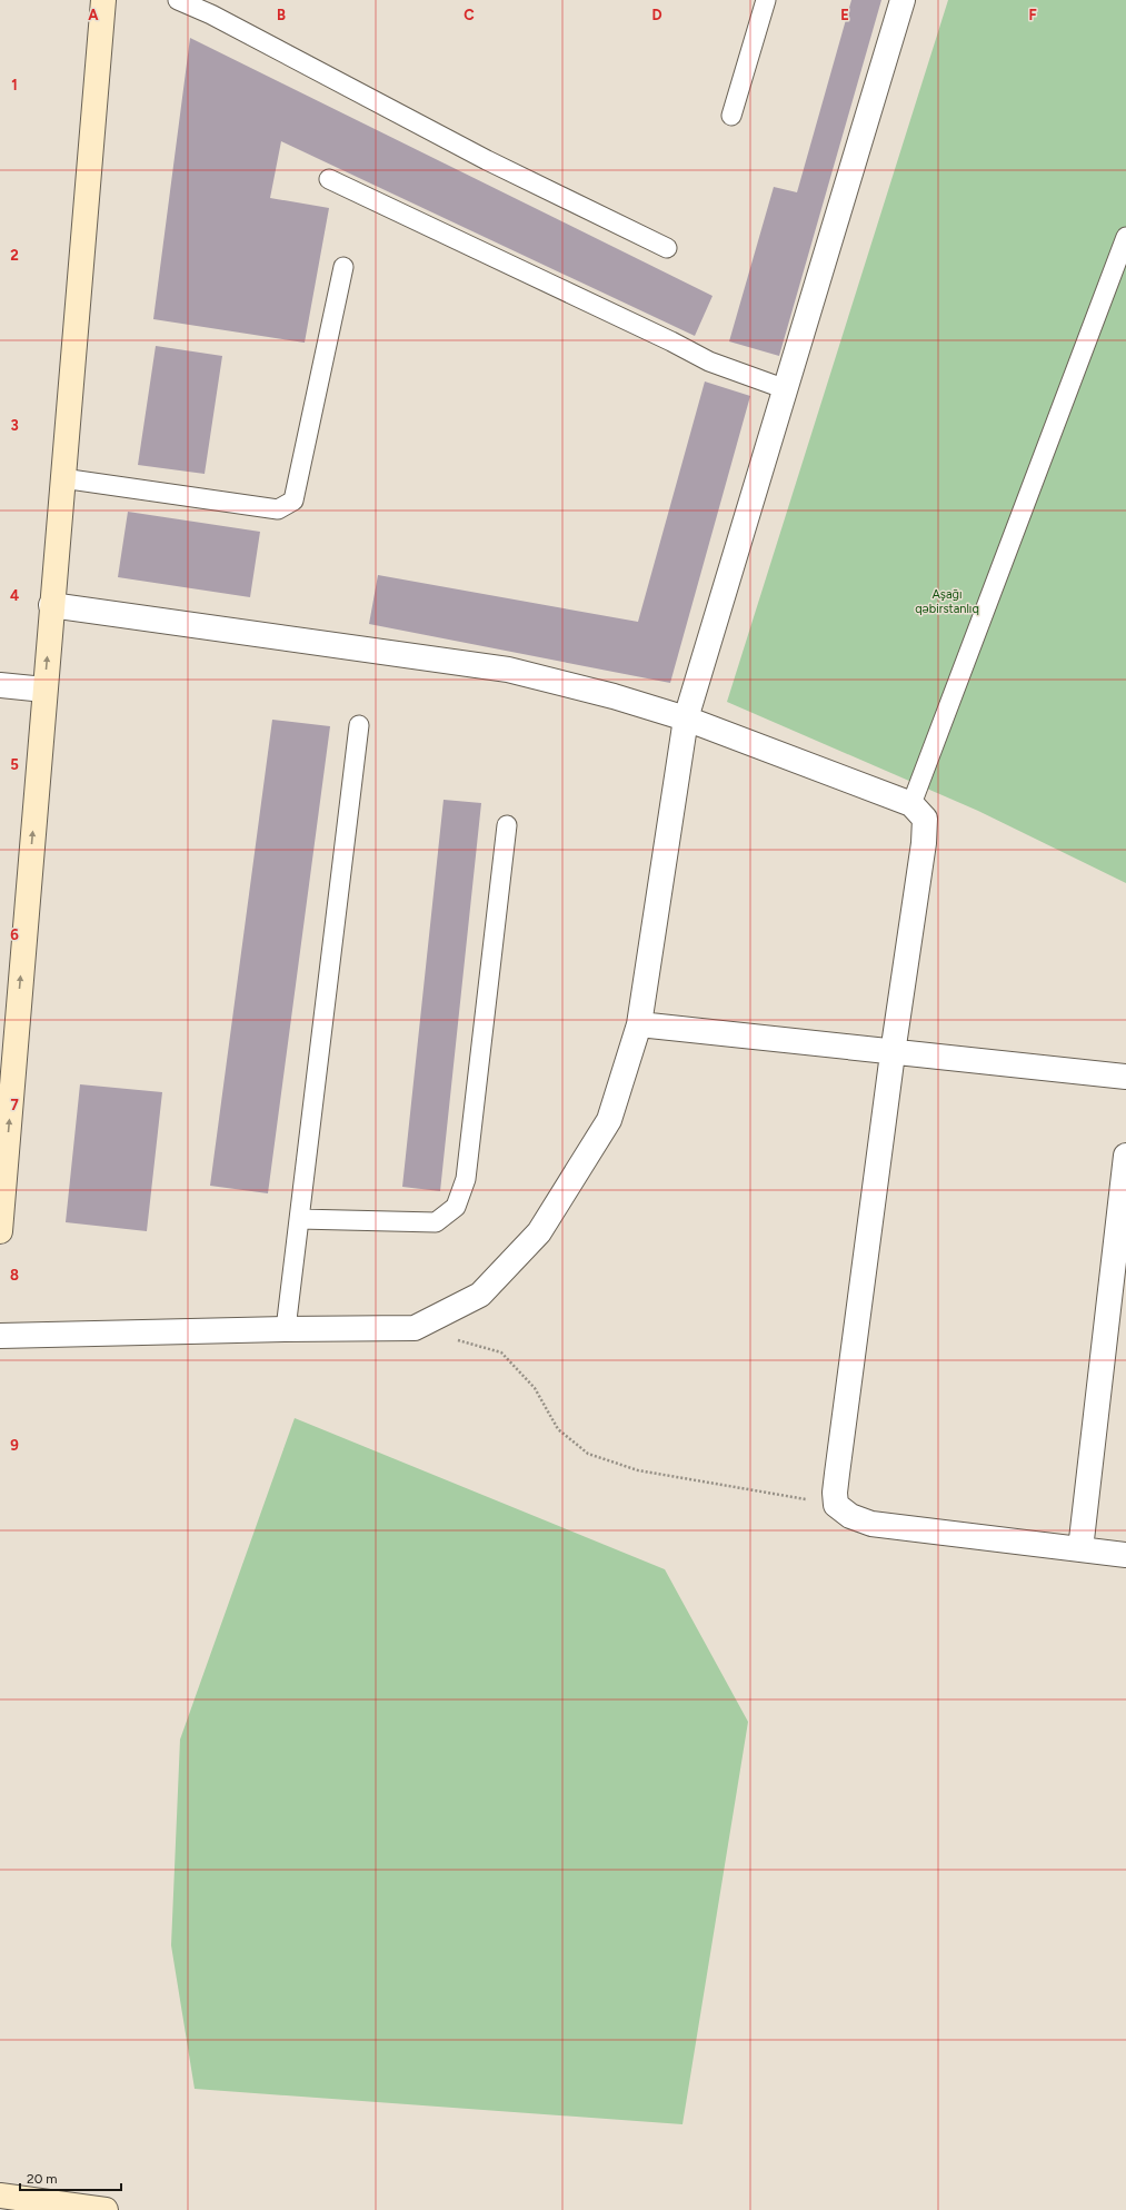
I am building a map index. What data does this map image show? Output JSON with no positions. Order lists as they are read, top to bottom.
{
  "parks": ["Aşağı qəbirstanlıq"],
  "scale_bar": "20 m",
  "grid": {
    "columns": [
      "A",
      "B",
      "C",
      "D",
      "E",
      "F"
    ],
    "rows": [
      "1",
      "2",
      "3",
      "4",
      "5",
      "6",
      "7",
      "8",
      "9"
    ]
  }
}
